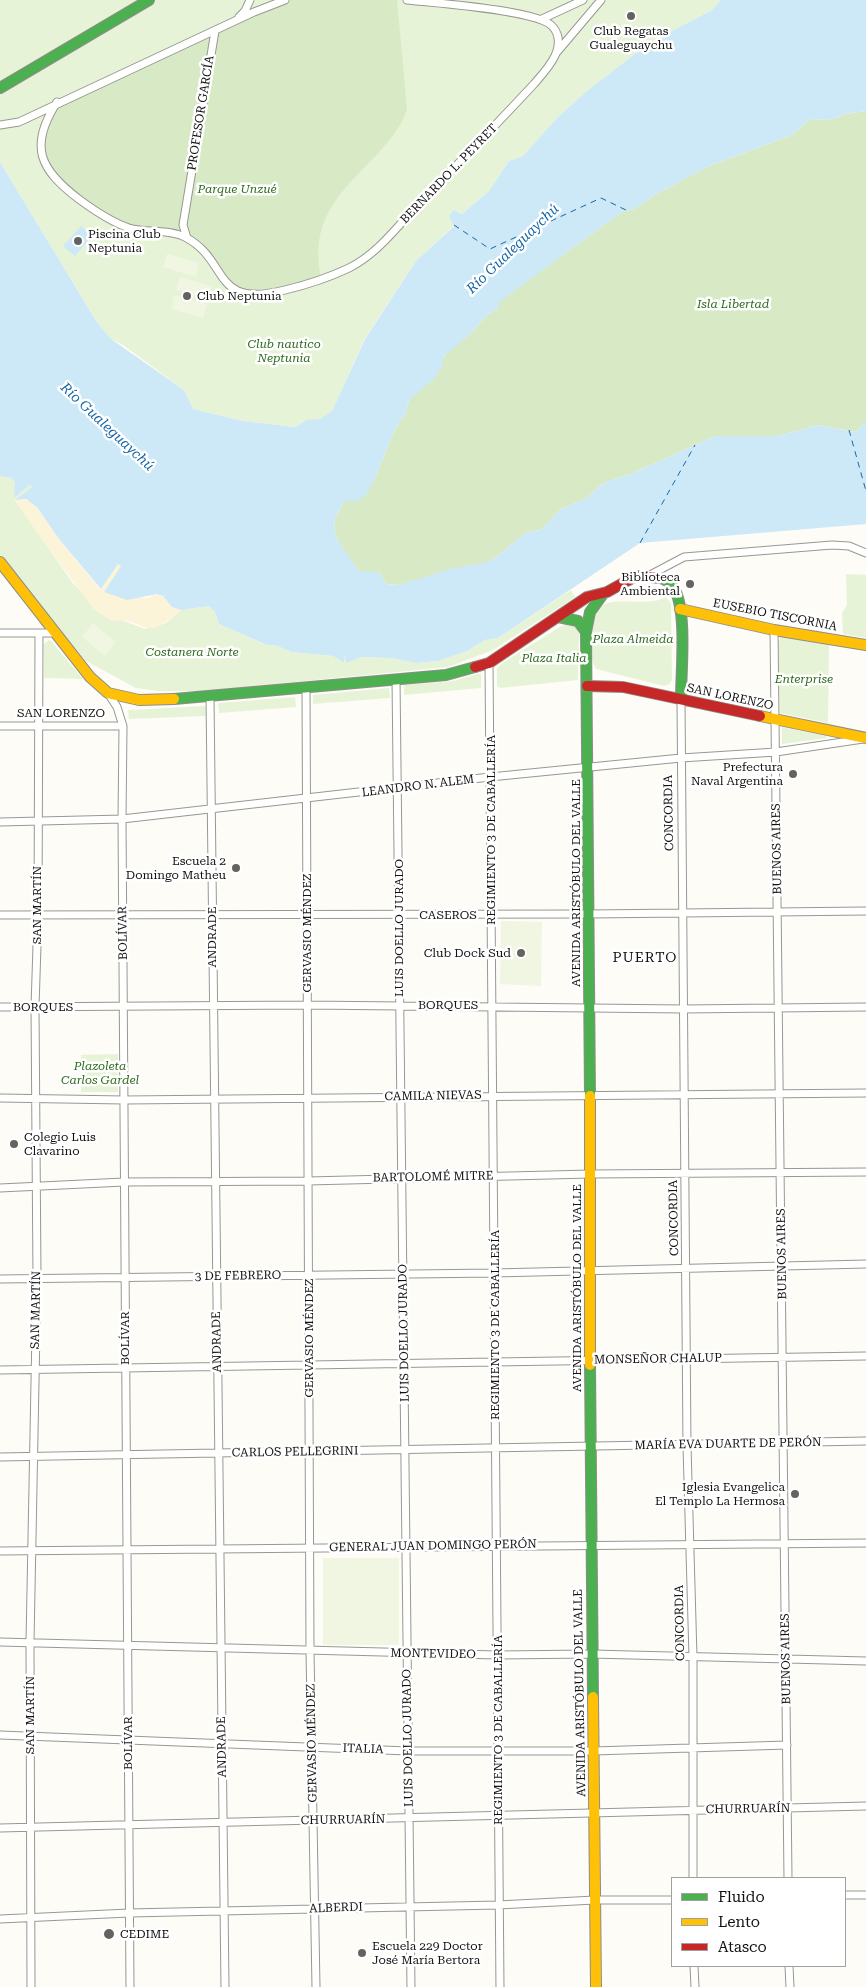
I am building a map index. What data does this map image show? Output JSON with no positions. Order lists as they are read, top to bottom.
{
  "streets": {
    "main road": [
      "EUSEBIO TISCORNIA",
      "SAN LORENZO",
      "CONCORDIA",
      "AVENIDA ARISTÓBULO DEL VALLE"
    ],
    "street": [
      "PROFESOR GARCÍA",
      "BERNARDO L. PEYRET",
      "LEANDRO N. ALEM",
      "REGIMIENTO 3 DE CABALLERÍA",
      "BUENOS AIRES",
      "SAN MARTÍN",
      "CASEROS",
      "LUIS DOELLO JURADO",
      "BOLÍVAR",
      "GERVASIO MÉNDEZ",
      "ANDRADE",
      "BORQUES",
      "CAMILA NIEVAS",
      "BARTOLOMÉ MITRE",
      "3 DE FEBRERO",
      "MONSEÑOR CHALUP",
      "MARÍA EVA DUARTE DE PERÓN",
      "CARLOS PELLEGRINI",
      "GENERAL JUAN DOMINGO PERÓN",
      "MONTEVIDEO",
      "ITALIA",
      "CHURRUARÍN",
      "ALBERDI"
    ]
  },
  "crossings": [
    ["EUSEBIO TISCORNIA", "CONCORDIA"],
    ["EUSEBIO TISCORNIA", "BUENOS AIRES"],
    ["SAN LORENZO", "LEANDRO N. ALEM"],
    ["SAN LORENZO", "CONCORDIA"],
    ["SAN LORENZO", "BUENOS AIRES"],
    ["SAN LORENZO", "AVENIDA ARISTÓBULO DEL VALLE"],
    ["SAN LORENZO", "SAN MARTÍN"],
    ["SAN LORENZO", "BOLÍVAR"],
    ["LEANDRO N. ALEM", "CONCORDIA"],
    ["LEANDRO N. ALEM", "REGIMIENTO 3 DE CABALLERÍA"],
    ["LEANDRO N. ALEM", "BUENOS AIRES"],
    ["LEANDRO N. ALEM", "AVENIDA ARISTÓBULO DEL VALLE"],
    ["LEANDRO N. ALEM", "SAN MARTÍN"],
    ["LEANDRO N. ALEM", "LUIS DOELLO JURADO"],
    ["LEANDRO N. ALEM", "BOLÍVAR"],
    ["LEANDRO N. ALEM", "GERVASIO MÉNDEZ"],
    ["LEANDRO N. ALEM", "ANDRADE"],
    ["CONCORDIA", "CASEROS"],
    ["CONCORDIA", "BORQUES"],
    ["CONCORDIA", "CAMILA NIEVAS"],
    ["CONCORDIA", "BARTOLOMÉ MITRE"],
    ["CONCORDIA", "3 DE FEBRERO"],
    ["CONCORDIA", "MONSEÑOR CHALUP"],
    ["CONCORDIA", "MARÍA EVA DUARTE DE PERÓN"],
    ["CONCORDIA", "GENERAL JUAN DOMINGO PERÓN"],
    ["CONCORDIA", "MONTEVIDEO"],
    ["CONCORDIA", "ITALIA"],
    ["CONCORDIA", "CHURRUARÍN"],
    ["REGIMIENTO 3 DE CABALLERÍA", "CASEROS"],
    ["REGIMIENTO 3 DE CABALLERÍA", "BORQUES"],
    ["REGIMIENTO 3 DE CABALLERÍA", "CAMILA NIEVAS"],
    ["REGIMIENTO 3 DE CABALLERÍA", "BARTOLOMÉ MITRE"],
    ["REGIMIENTO 3 DE CABALLERÍA", "3 DE FEBRERO"],
    ["REGIMIENTO 3 DE CABALLERÍA", "MONSEÑOR CHALUP"],
    ["REGIMIENTO 3 DE CABALLERÍA", "CARLOS PELLEGRINI"],
    ["REGIMIENTO 3 DE CABALLERÍA", "GENERAL JUAN DOMINGO PERÓN"],
    ["REGIMIENTO 3 DE CABALLERÍA", "MONTEVIDEO"],
    ["REGIMIENTO 3 DE CABALLERÍA", "ITALIA"],
    ["REGIMIENTO 3 DE CABALLERÍA", "CHURRUARÍN"],
    ["REGIMIENTO 3 DE CABALLERÍA", "ALBERDI"],
    ["BUENOS AIRES", "CASEROS"],
    ["BUENOS AIRES", "BORQUES"],
    ["BUENOS AIRES", "CAMILA NIEVAS"],
    ["BUENOS AIRES", "BARTOLOMÉ MITRE"],
    ["BUENOS AIRES", "3 DE FEBRERO"],
    ["BUENOS AIRES", "MONSEÑOR CHALUP"],
    ["BUENOS AIRES", "MARÍA EVA DUARTE DE PERÓN"],
    ["BUENOS AIRES", "GENERAL JUAN DOMINGO PERÓN"],
    ["BUENOS AIRES", "MONTEVIDEO"],
    ["BUENOS AIRES", "ITALIA"],
    ["BUENOS AIRES", "CHURRUARÍN"],
    ["AVENIDA ARISTÓBULO DEL VALLE", "CASEROS"],
    ["AVENIDA ARISTÓBULO DEL VALLE", "BORQUES"],
    ["AVENIDA ARISTÓBULO DEL VALLE", "CAMILA NIEVAS"],
    ["AVENIDA ARISTÓBULO DEL VALLE", "BARTOLOMÉ MITRE"],
    ["AVENIDA ARISTÓBULO DEL VALLE", "3 DE FEBRERO"],
    ["AVENIDA ARISTÓBULO DEL VALLE", "MONSEÑOR CHALUP"],
    ["AVENIDA ARISTÓBULO DEL VALLE", "MARÍA EVA DUARTE DE PERÓN"],
    ["AVENIDA ARISTÓBULO DEL VALLE", "CARLOS PELLEGRINI"],
    ["AVENIDA ARISTÓBULO DEL VALLE", "GENERAL JUAN DOMINGO PERÓN"],
    ["AVENIDA ARISTÓBULO DEL VALLE", "MONTEVIDEO"],
    ["AVENIDA ARISTÓBULO DEL VALLE", "ITALIA"],
    ["AVENIDA ARISTÓBULO DEL VALLE", "CHURRUARÍN"],
    ["AVENIDA ARISTÓBULO DEL VALLE", "ALBERDI"],
    ["SAN MARTÍN", "CASEROS"],
    ["SAN MARTÍN", "BORQUES"],
    ["SAN MARTÍN", "CAMILA NIEVAS"],
    ["SAN MARTÍN", "BARTOLOMÉ MITRE"],
    ["SAN MARTÍN", "3 DE FEBRERO"],
    ["SAN MARTÍN", "MONSEÑOR CHALUP"],
    ["SAN MARTÍN", "CARLOS PELLEGRINI"],
    ["SAN MARTÍN", "GENERAL JUAN DOMINGO PERÓN"],
    ["SAN MARTÍN", "MONTEVIDEO"],
    ["SAN MARTÍN", "ITALIA"],
    ["SAN MARTÍN", "CHURRUARÍN"],
    ["SAN MARTÍN", "ALBERDI"],
    ["CASEROS", "LUIS DOELLO JURADO"],
    ["CASEROS", "BOLÍVAR"],
    ["CASEROS", "GERVASIO MÉNDEZ"],
    ["CASEROS", "ANDRADE"],
    ["LUIS DOELLO JURADO", "BORQUES"],
    ["LUIS DOELLO JURADO", "CAMILA NIEVAS"],
    ["LUIS DOELLO JURADO", "BARTOLOMÉ MITRE"],
    ["LUIS DOELLO JURADO", "3 DE FEBRERO"],
    ["LUIS DOELLO JURADO", "MONSEÑOR CHALUP"],
    ["LUIS DOELLO JURADO", "CARLOS PELLEGRINI"],
    ["LUIS DOELLO JURADO", "GENERAL JUAN DOMINGO PERÓN"],
    ["LUIS DOELLO JURADO", "MONTEVIDEO"],
    ["LUIS DOELLO JURADO", "ITALIA"],
    ["LUIS DOELLO JURADO", "CHURRUARÍN"],
    ["LUIS DOELLO JURADO", "ALBERDI"],
    ["BOLÍVAR", "BORQUES"],
    ["BOLÍVAR", "CAMILA NIEVAS"],
    ["BOLÍVAR", "BARTOLOMÉ MITRE"],
    ["BOLÍVAR", "3 DE FEBRERO"],
    ["BOLÍVAR", "MONSEÑOR CHALUP"],
    ["BOLÍVAR", "CARLOS PELLEGRINI"],
    ["BOLÍVAR", "GENERAL JUAN DOMINGO PERÓN"],
    ["BOLÍVAR", "MONTEVIDEO"],
    ["BOLÍVAR", "ITALIA"],
    ["BOLÍVAR", "CHURRUARÍN"],
    ["BOLÍVAR", "ALBERDI"],
    ["GERVASIO MÉNDEZ", "BORQUES"],
    ["GERVASIO MÉNDEZ", "CAMILA NIEVAS"],
    ["GERVASIO MÉNDEZ", "BARTOLOMÉ MITRE"],
    ["GERVASIO MÉNDEZ", "3 DE FEBRERO"],
    ["GERVASIO MÉNDEZ", "MONSEÑOR CHALUP"],
    ["GERVASIO MÉNDEZ", "CARLOS PELLEGRINI"],
    ["GERVASIO MÉNDEZ", "GENERAL JUAN DOMINGO PERÓN"],
    ["GERVASIO MÉNDEZ", "MONTEVIDEO"],
    ["GERVASIO MÉNDEZ", "ITALIA"],
    ["GERVASIO MÉNDEZ", "CHURRUARÍN"],
    ["GERVASIO MÉNDEZ", "ALBERDI"],
    ["ANDRADE", "BORQUES"],
    ["ANDRADE", "CAMILA NIEVAS"],
    ["ANDRADE", "BARTOLOMÉ MITRE"],
    ["ANDRADE", "3 DE FEBRERO"],
    ["ANDRADE", "MONSEÑOR CHALUP"],
    ["ANDRADE", "CARLOS PELLEGRINI"],
    ["ANDRADE", "GENERAL JUAN DOMINGO PERÓN"],
    ["ANDRADE", "MONTEVIDEO"],
    ["ANDRADE", "ITALIA"],
    ["ANDRADE", "CHURRUARÍN"],
    ["ANDRADE", "ALBERDI"],
    ["MARÍA EVA DUARTE DE PERÓN", "CARLOS PELLEGRINI"]
  ],
  "districts": ["PUERTO"],
  "water": ["Río Gualeguaychú"],
  "parks": [
    "Parque Unzué",
    "Isla Libertad",
    "Club nautico Neptunia",
    "Plaza Almeida",
    "Costanera Norte",
    "Plaza Italia",
    "Enterprise",
    "Plazoleta Carlos Gardel"
  ],
  "places": [
    "Club Regatas Gualeguaychu",
    "Piscina Club Neptunia",
    "Club Neptunia",
    "Biblioteca Ambiental",
    "Prefectura Naval Argentina",
    "Escuela 2 Domingo Matheu",
    "Club Dock Sud",
    "Colegio Luis Clavarino",
    "Iglesia Evangelica El Templo La Hermosa",
    "CEDIME",
    "Escuela 229 Doctor José María Bertora"
  ],
  "legend": ["Fluido", "Lento", "Atasco"]
}
